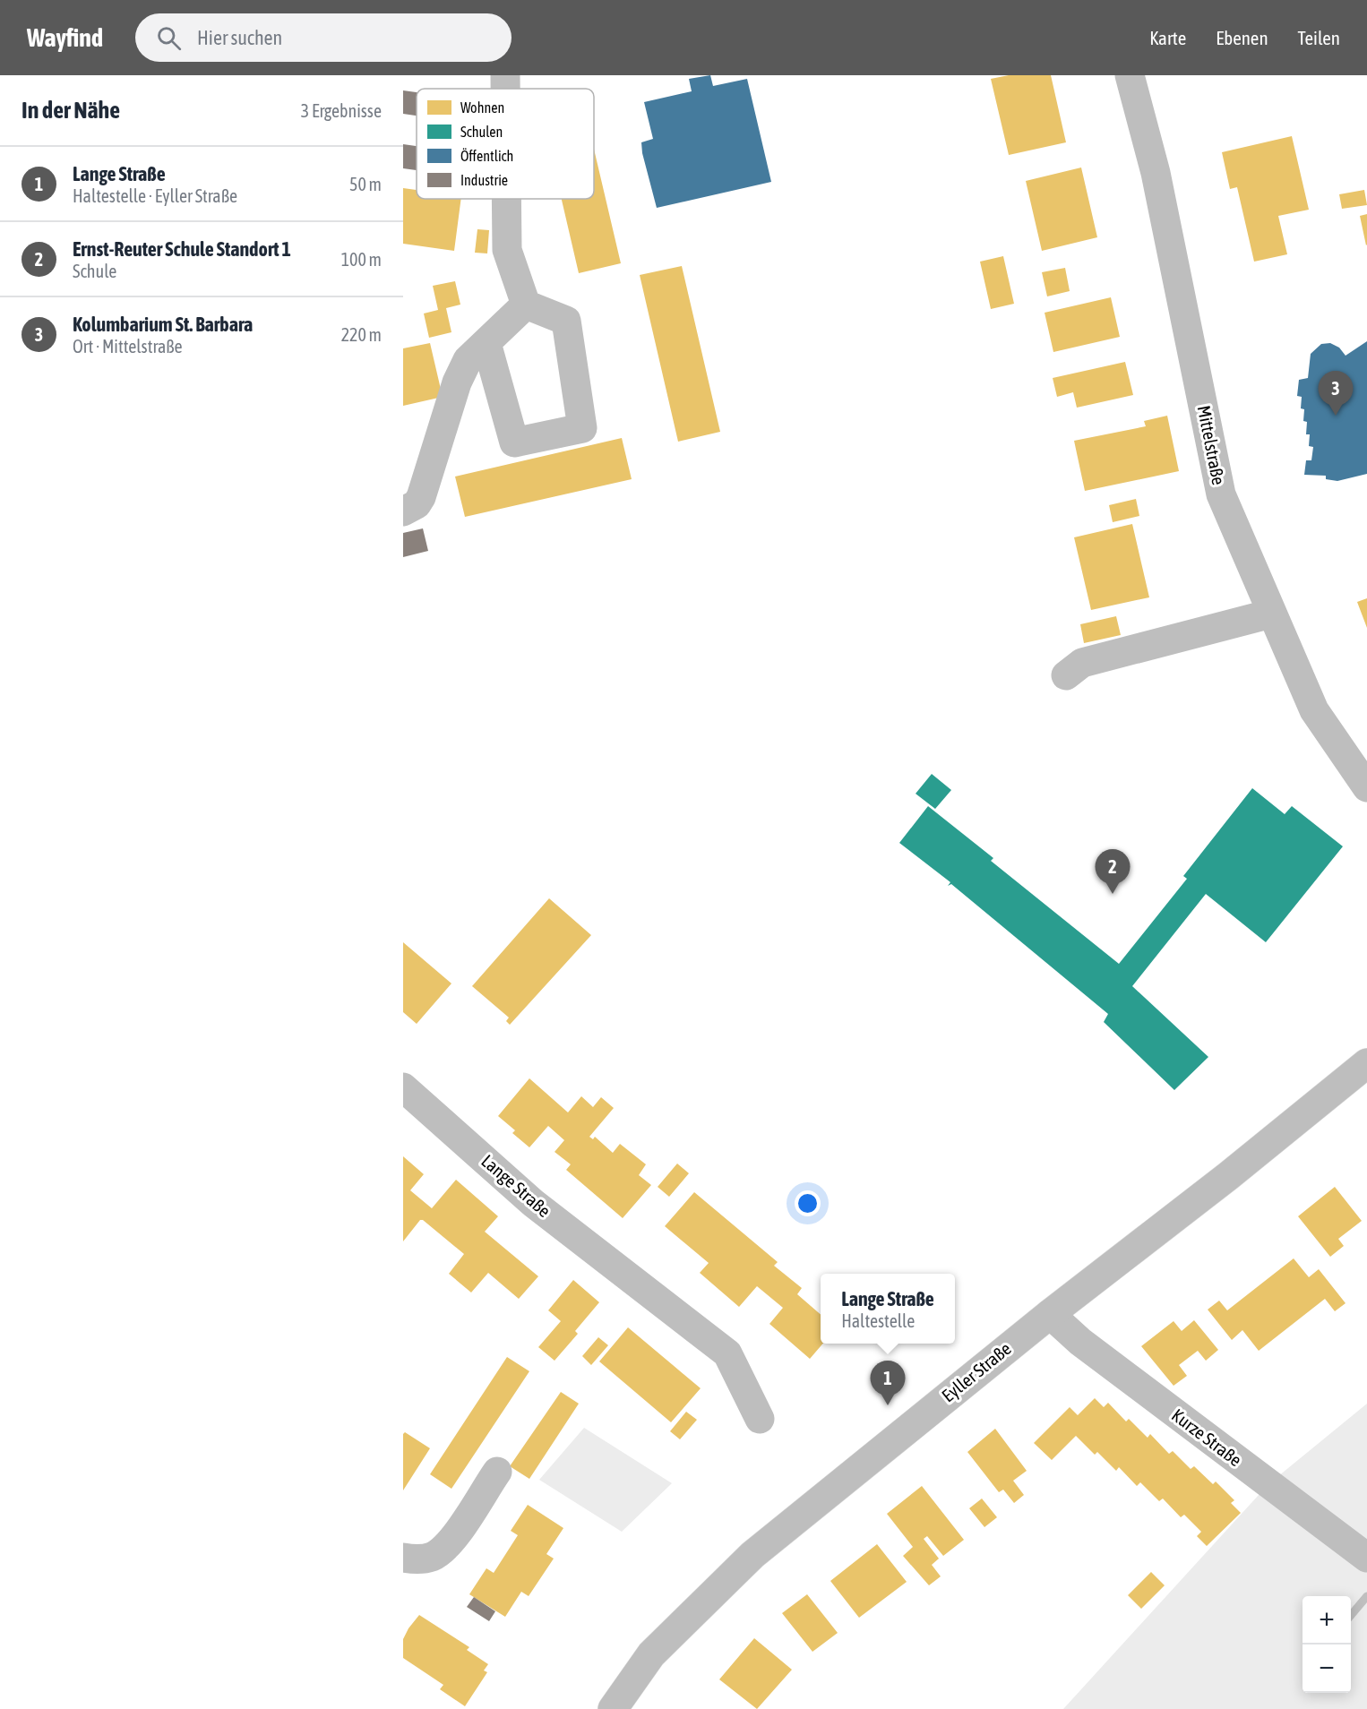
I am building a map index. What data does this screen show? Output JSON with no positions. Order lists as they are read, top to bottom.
{
  "streets": {
    "street": [
      "Mittelstraße",
      "Lange Straße",
      "Eyller Straße",
      "Kurze Straße"
    ]
  },
  "crossings": [
    ["Eyller Straße", "Kurze Straße"]
  ],
  "legend": [
    "Wohnen",
    "Schulen",
    "Öffentlich",
    "Industrie"
  ],
  "page": {
    "header": "Wayfind",
    "search": "Hier suchen",
    "nav": ["Karte", "Ebenen", "Teilen"],
    "heading": ["In der Nähe", "3 Ergebnisse"],
    "list": [
      {
        "mark": "1",
        "name": "Lange Straße",
        "note": "Haltestelle · Eyller Straße",
        "value": "50 m"
      },
      {
        "mark": "2",
        "name": "Ernst-Reuter Schule Standort 1",
        "note": "Schule",
        "value": "100 m"
      },
      {
        "mark": "3",
        "name": "Kolumbarium St. Barbara",
        "note": "Ort · Mittelstraße",
        "value": "220 m"
      }
    ],
    "pins": ["3", "2", "1"],
    "popup": ["Lange Straße", "Haltestelle"],
    "map_buttons": ["+", "−"]
  }
}
